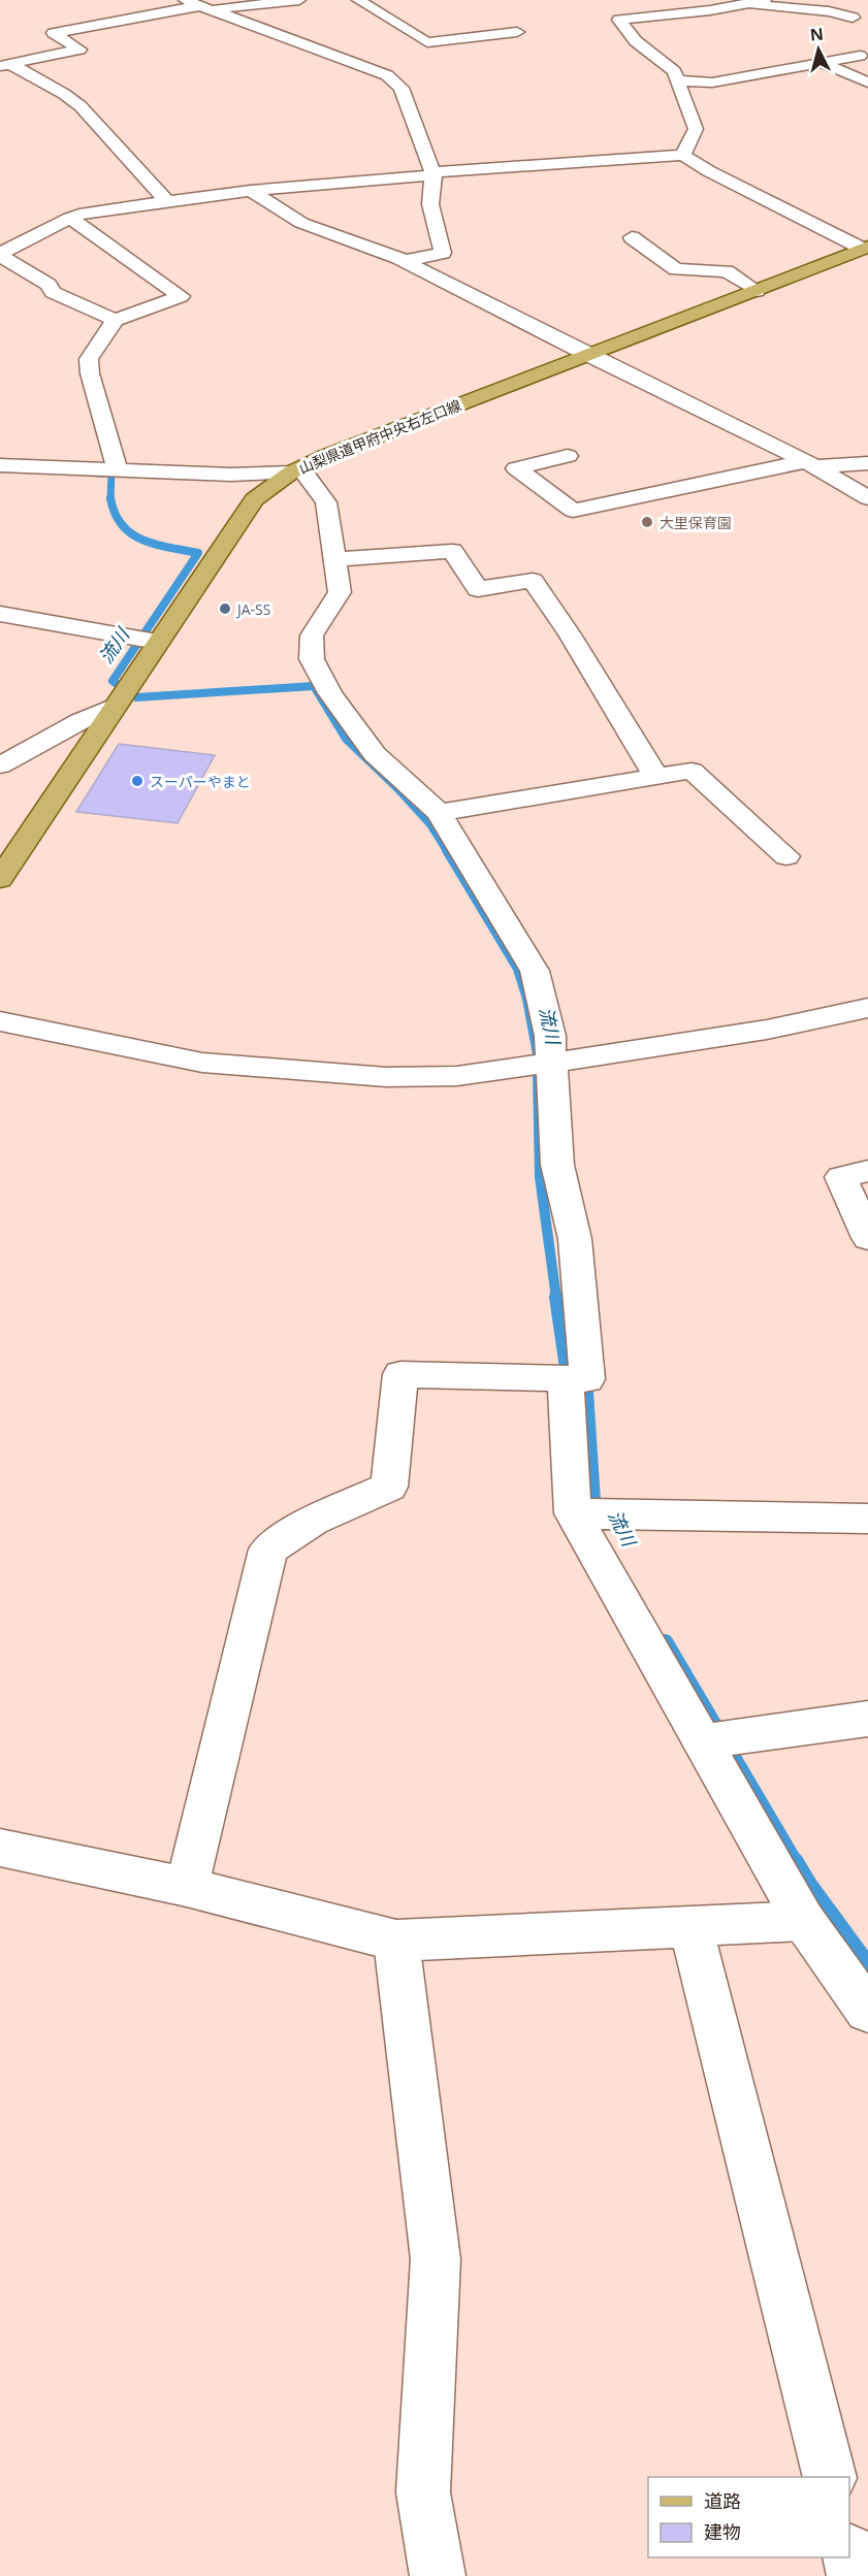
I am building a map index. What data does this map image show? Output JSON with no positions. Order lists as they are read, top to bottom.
{
  "streets": {
    "main road": ["山梨県道甲府中央右左口線"]
  },
  "water": ["流川"],
  "places": ["大里保育園", "JA-SS", "スーパーやまと"],
  "legend": ["道路", "建物"],
  "north": "top"
}
